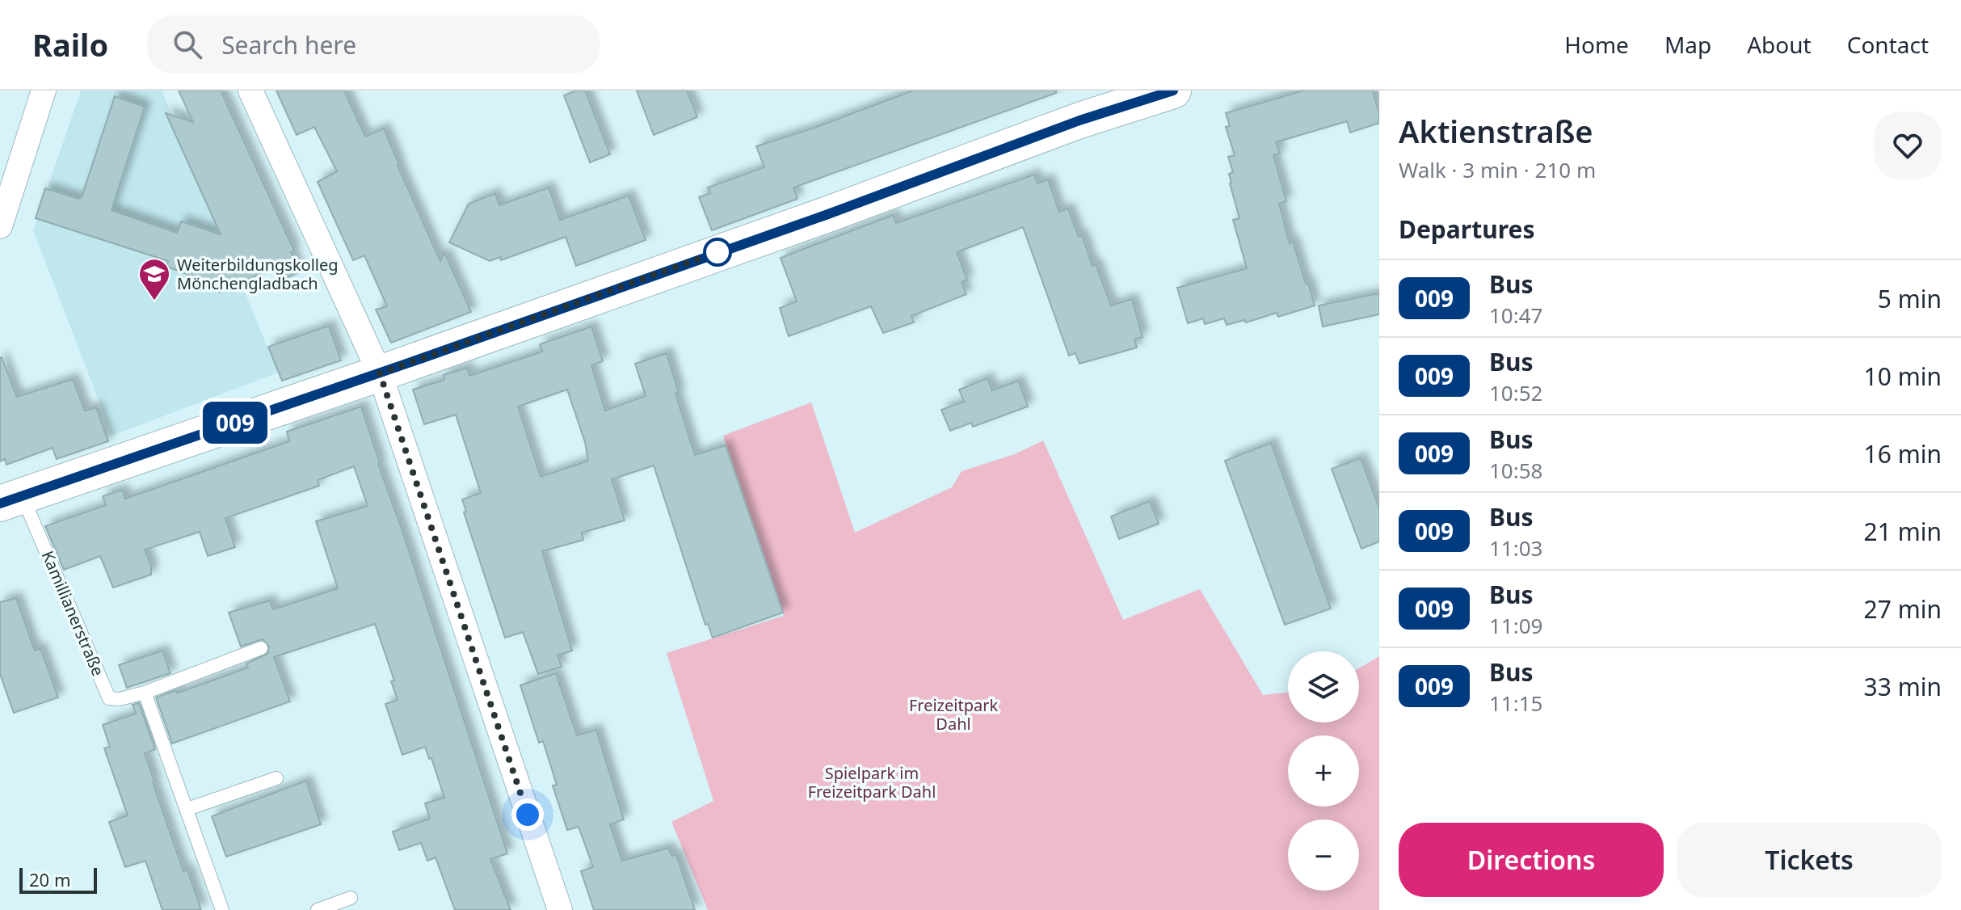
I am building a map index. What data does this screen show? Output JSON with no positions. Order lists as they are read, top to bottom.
{
  "streets": {
    "lane": ["Kamillianerstraße"]
  },
  "parks": ["Freizeitpark Dahl", "Spielpark im Freizeitpark Dahl"],
  "places": {
    "school or university": ["Weiterbildungskolleg Mönchengladbach"]
  },
  "lines": ["bus line 009"],
  "scale_bar": "20 m",
  "page": {
    "header": "Railo",
    "search": "Search here",
    "nav": [
      "Home",
      "Map",
      "About",
      "Contact"
    ],
    "on_map": "009",
    "heading": [
      ["Aktienstraße", "Walk · 3 min · 210 m"],
      "Departures"
    ],
    "list": [
      {
        "mark": "009",
        "name": "Bus",
        "note": "10:47",
        "value": "5 min"
      },
      {
        "mark": "009",
        "name": "Bus",
        "note": "10:52",
        "value": "10 min"
      },
      {
        "mark": "009",
        "name": "Bus",
        "note": "10:58",
        "value": "16 min"
      },
      {
        "mark": "009",
        "name": "Bus",
        "note": "11:03",
        "value": "21 min"
      },
      {
        "mark": "009",
        "name": "Bus",
        "note": "11:09",
        "value": "27 min"
      },
      {
        "mark": "009",
        "name": "Bus",
        "note": "11:15",
        "value": "33 min"
      }
    ],
    "map_buttons": ["+", "−"],
    "buttons": ["Directions", "Tickets"],
    "scale": "20 m"
  }
}
